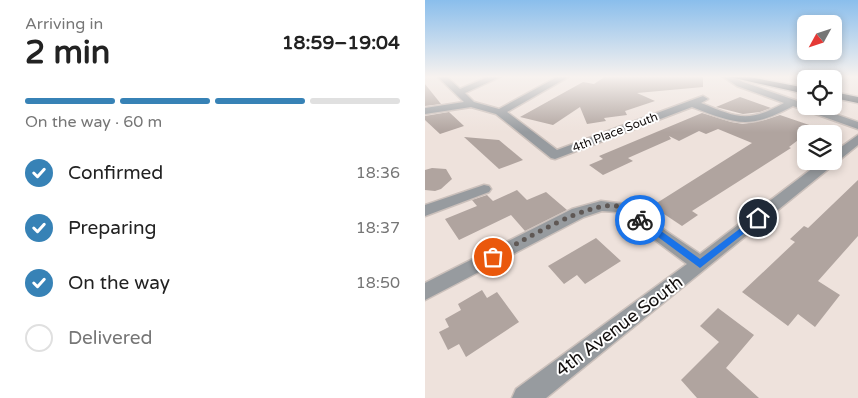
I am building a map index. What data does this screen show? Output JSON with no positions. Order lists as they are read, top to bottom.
{
  "streets": {
    "street": ["4th Place South", "4th Avenue South"]
  },
  "north": "bottom left",
  "page": {
    "heading": ["2 min", "Arriving in", "18:59–19:04"],
    "bar": "On the way · 60 m",
    "list": [
      ["Confirmed", "18:36"],
      ["Preparing", "18:37"],
      ["On the way", "18:50"],
      "Delivered"
    ]
  }
}
